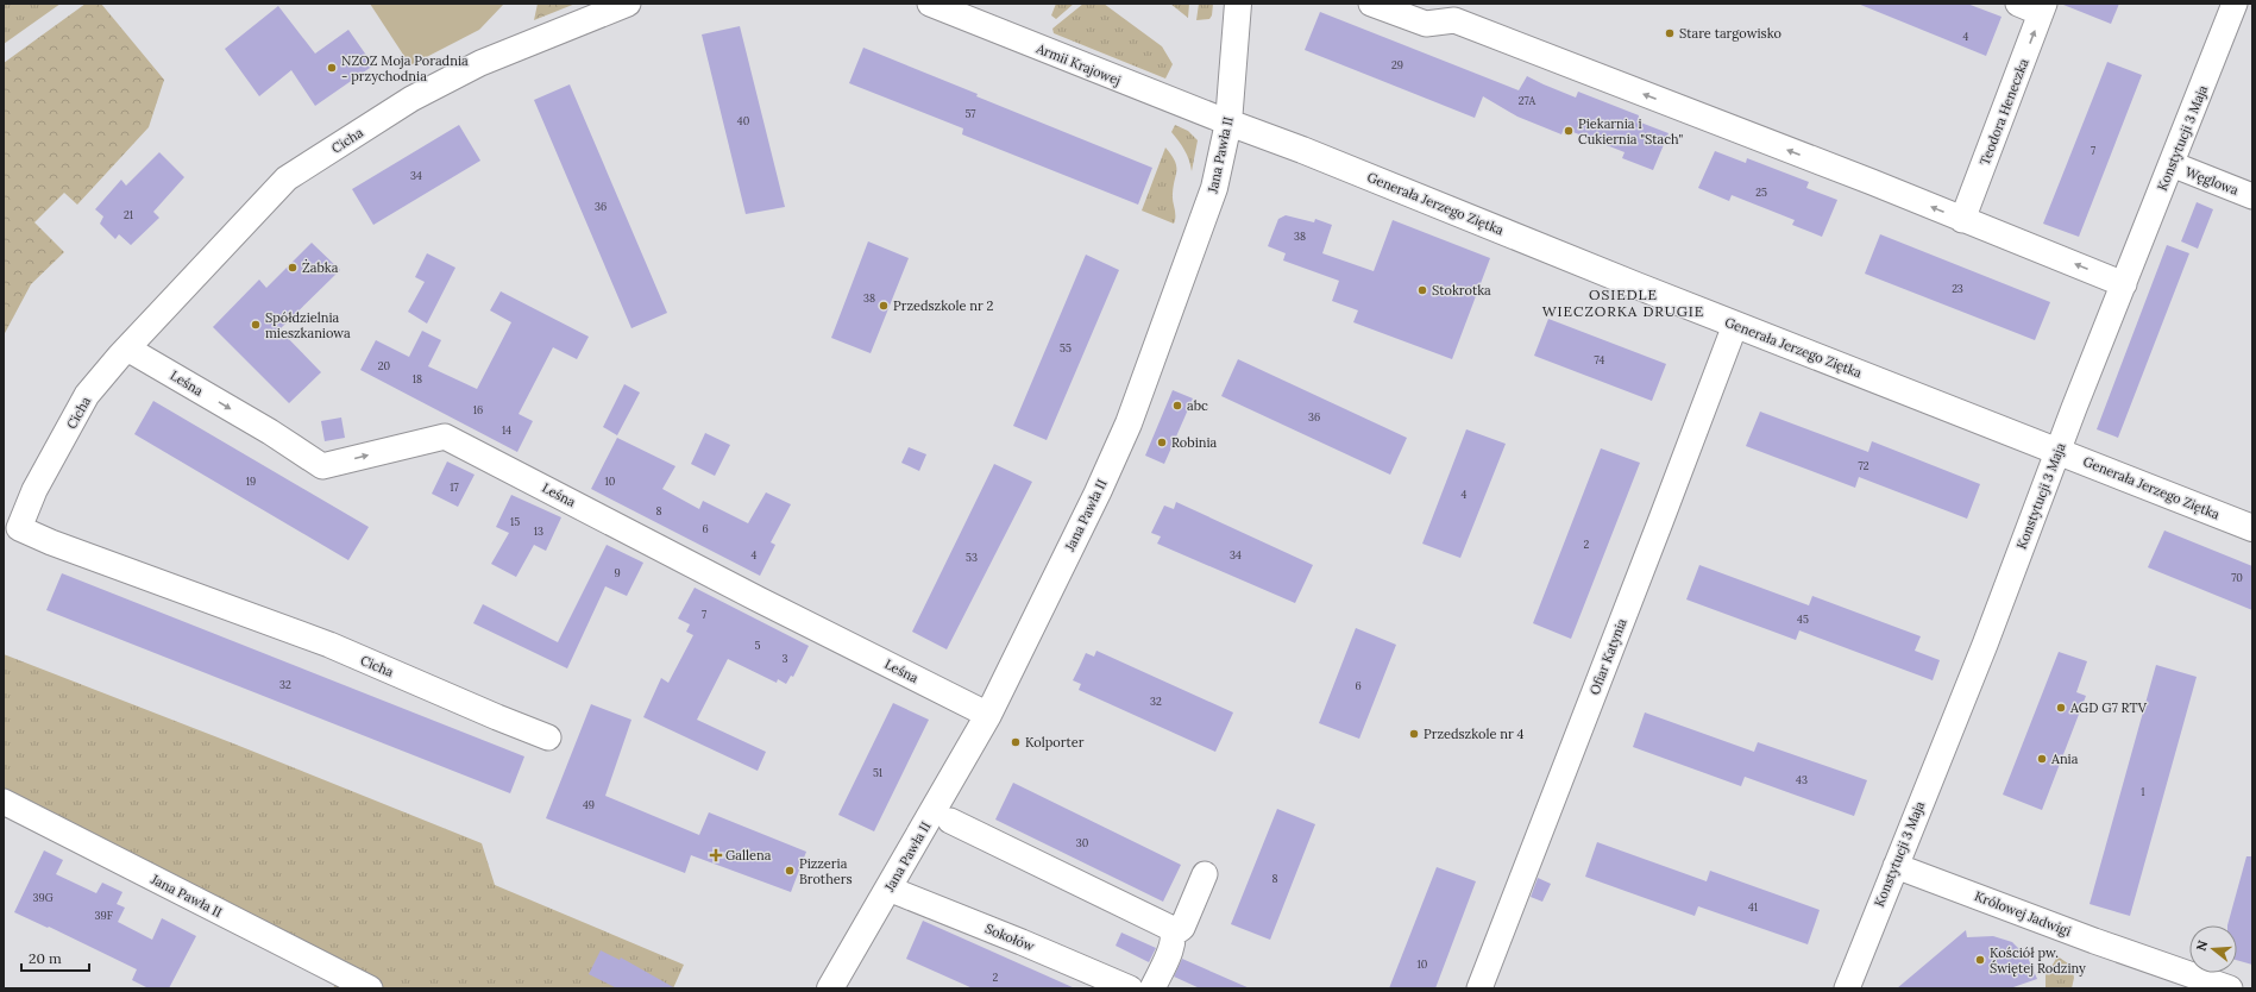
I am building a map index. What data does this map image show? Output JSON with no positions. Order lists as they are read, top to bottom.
{
  "streets": {
    "street": [
      "Armii Krajowej",
      "Teodora Heneczka",
      "Konstytucji 3 Maja",
      "Cicha",
      "Jana Pawła II",
      "Węglowa",
      "Generała Jerzego Ziętka",
      "Leśna",
      "Ofiar Katynia",
      "Królowej Jadwigi",
      "Sokołów"
    ]
  },
  "crossings": [
    ["Armii Krajowej", "Jana Pawła II"],
    ["Armii Krajowej", "Generała Jerzego Ziętka"],
    ["Konstytucji 3 Maja", "Węglowa"],
    ["Konstytucji 3 Maja", "Generała Jerzego Ziętka"],
    ["Konstytucji 3 Maja", "Królowej Jadwigi"],
    ["Cicha", "Leśna"],
    ["Jana Pawła II", "Generała Jerzego Ziętka"],
    ["Jana Pawła II", "Leśna"],
    ["Jana Pawła II", "Sokołów"],
    ["Generała Jerzego Ziętka", "Ofiar Katynia"]
  ],
  "one_way": ["Teodora Heneczka", "Leśna"],
  "districts": ["OSIEDLE WIECZORKA DRUGIE"],
  "places": {
    "other": [
      "Stare targowisko",
      "NZOZ Moja Poradnia - przychodnia",
      "Piekarnia i Cukiernia \"Stach\"",
      "Żabka",
      "Stokrotka",
      "Przedszkole nr 2",
      "Spółdzielnia mieszkaniowa",
      "abc",
      "Robinia",
      "AGD G7 RTV",
      "Przedszkole nr 4",
      "Kolporter",
      "Ania",
      "Pizzeria Brothers",
      "Kościół pw. Świętej Rodziny"
    ],
    "health": ["Gallena"]
  },
  "house_numbers": [
    "4",
    "29",
    "27A",
    "57",
    "40",
    "7",
    "34",
    "25",
    "36",
    "21",
    "38",
    "23",
    "38",
    "55",
    "74",
    "20",
    "18",
    "16",
    "36",
    "14",
    "72",
    "19",
    "10",
    "17",
    "4",
    "8",
    "15",
    "6",
    "13",
    "2",
    "4",
    "34",
    "53",
    "9",
    "70",
    "7",
    "45",
    "5",
    "3",
    "32",
    "6",
    "32",
    "51",
    "43",
    "1",
    "49",
    "30",
    "8",
    "39G",
    "41",
    "39F",
    "10",
    "2"
  ],
  "scale_bar": "20 m",
  "north": "left"
}
